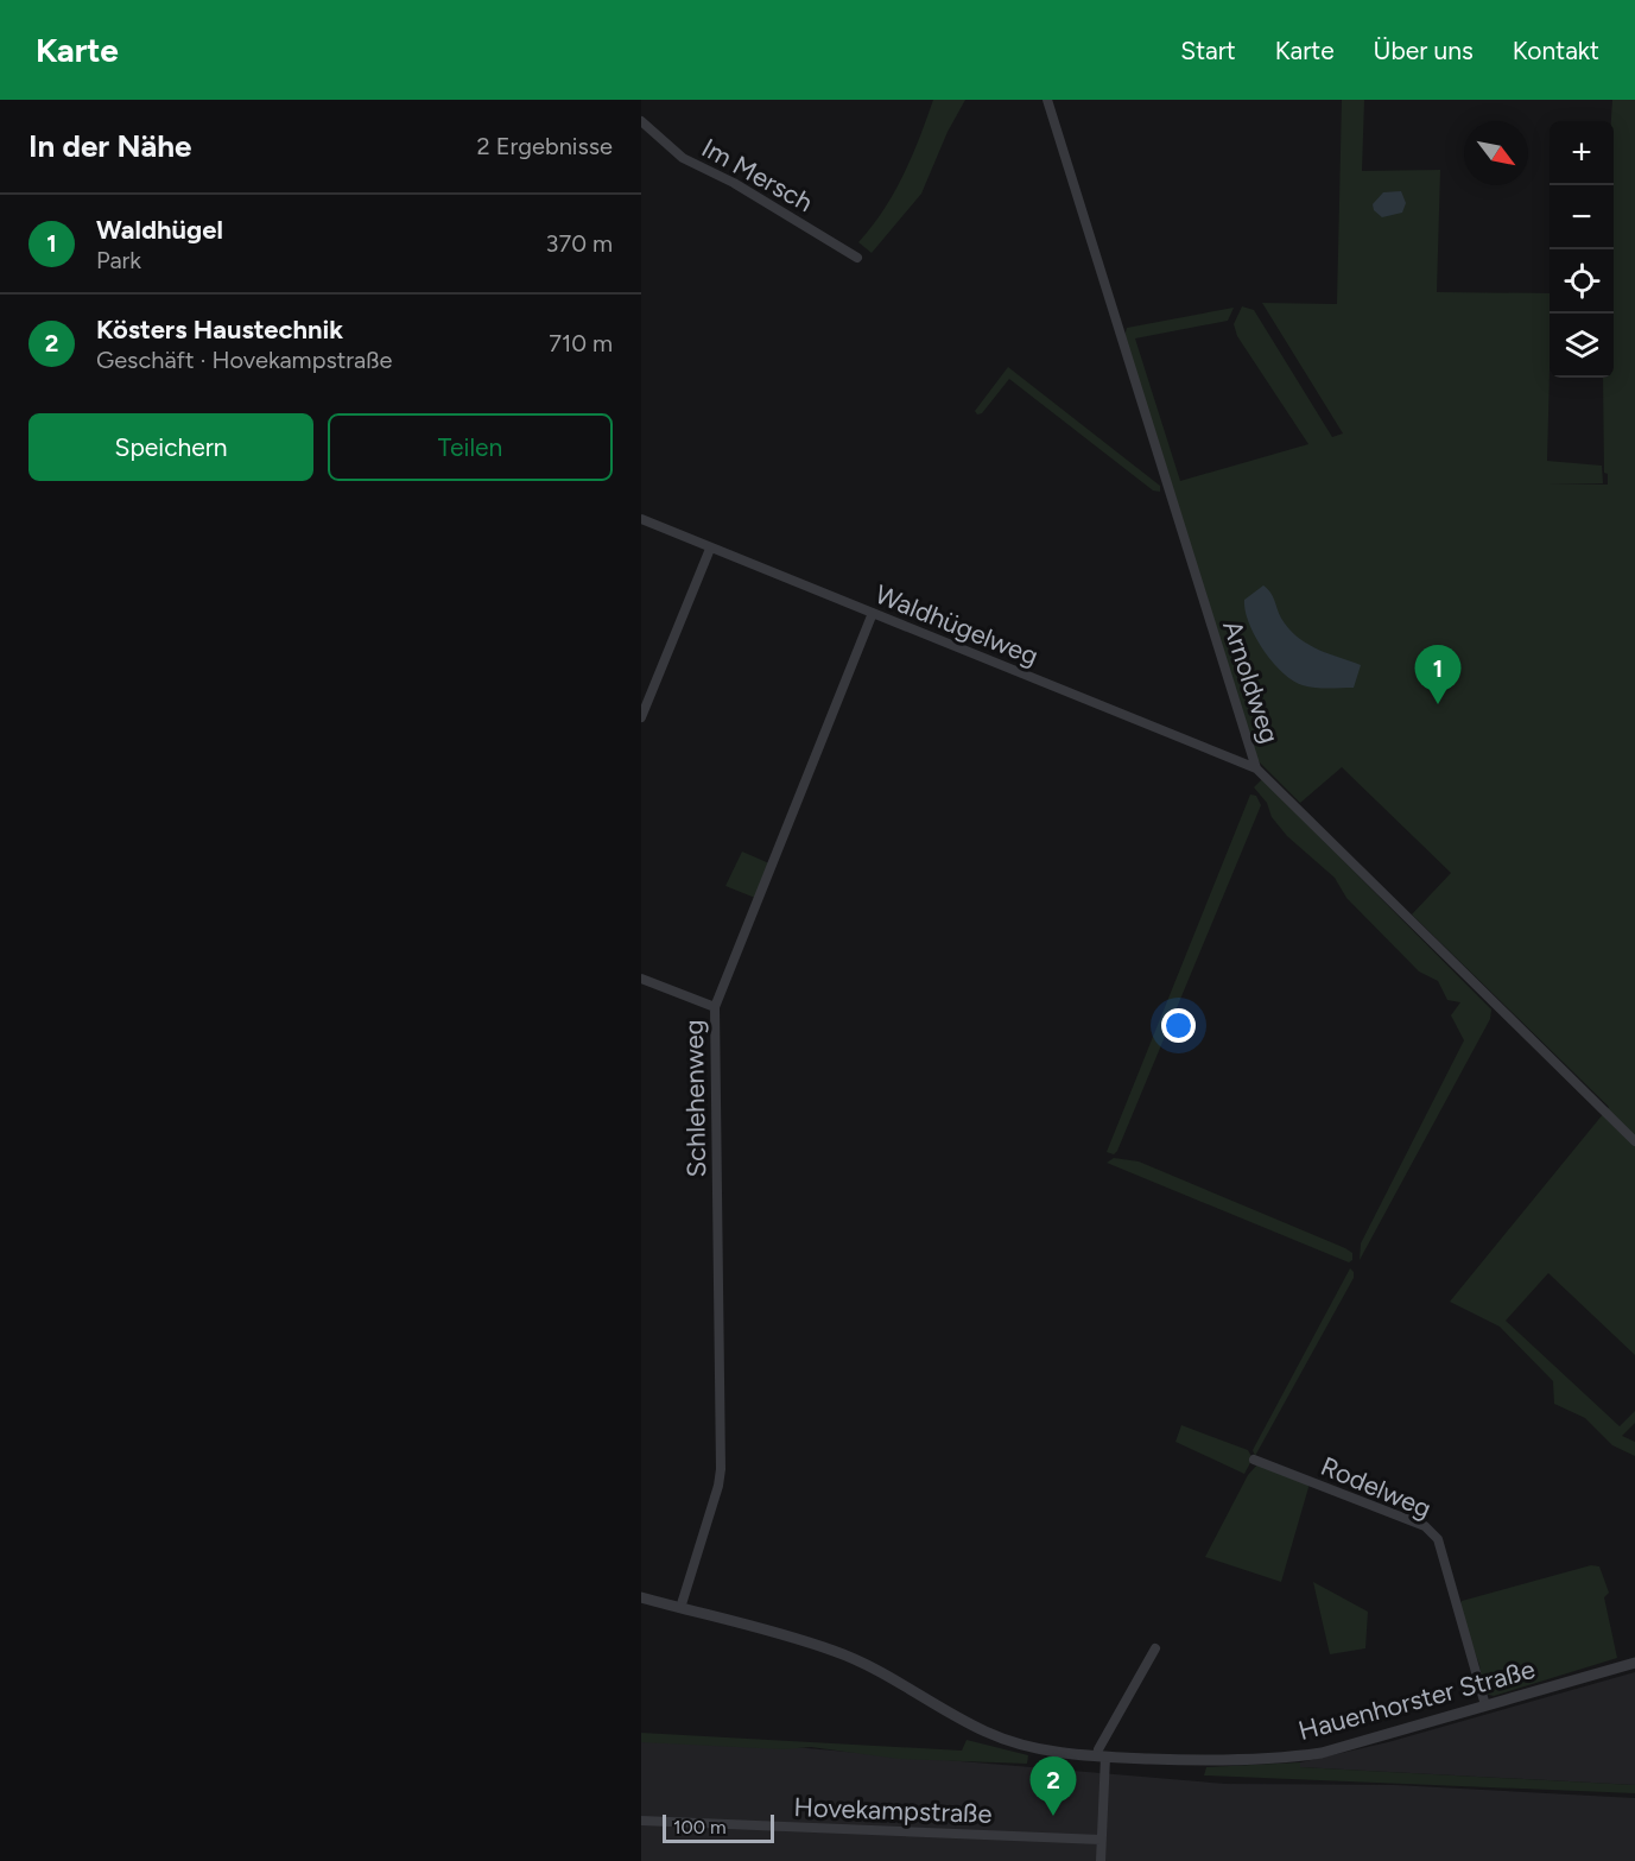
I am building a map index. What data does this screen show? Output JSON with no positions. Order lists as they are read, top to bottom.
{
  "streets": {
    "street": [
      "Im Mersch",
      "Waldhügelweg",
      "Arnoldweg",
      "Schlehenweg",
      "Rodelweg",
      "Hauenhorster Straße",
      "Hovekampstraße"
    ]
  },
  "crossings": [
    ["Waldhügelweg", "Arnoldweg"],
    ["Waldhügelweg", "Schlehenweg"],
    ["Schlehenweg", "Hauenhorster Straße"],
    ["Rodelweg", "Hauenhorster Straße"]
  ],
  "scale_bar": "100 m",
  "north": "bottom right",
  "page": {
    "header": "Karte",
    "nav": [
      "Start",
      "Karte",
      "Über uns",
      "Kontakt"
    ],
    "heading": ["In der Nähe", "2 Ergebnisse"],
    "map_buttons": ["+", "−"],
    "list": [
      {
        "mark": "1",
        "name": "Waldhügel",
        "note": "Park",
        "value": "370 m"
      },
      {
        "mark": "2",
        "name": "Kösters Haustechnik",
        "note": "Geschäft · Hovekampstraße",
        "value": "710 m"
      }
    ],
    "buttons": ["Speichern", "Teilen"],
    "pins": ["1", "2"],
    "scale": "100 m"
  }
}
